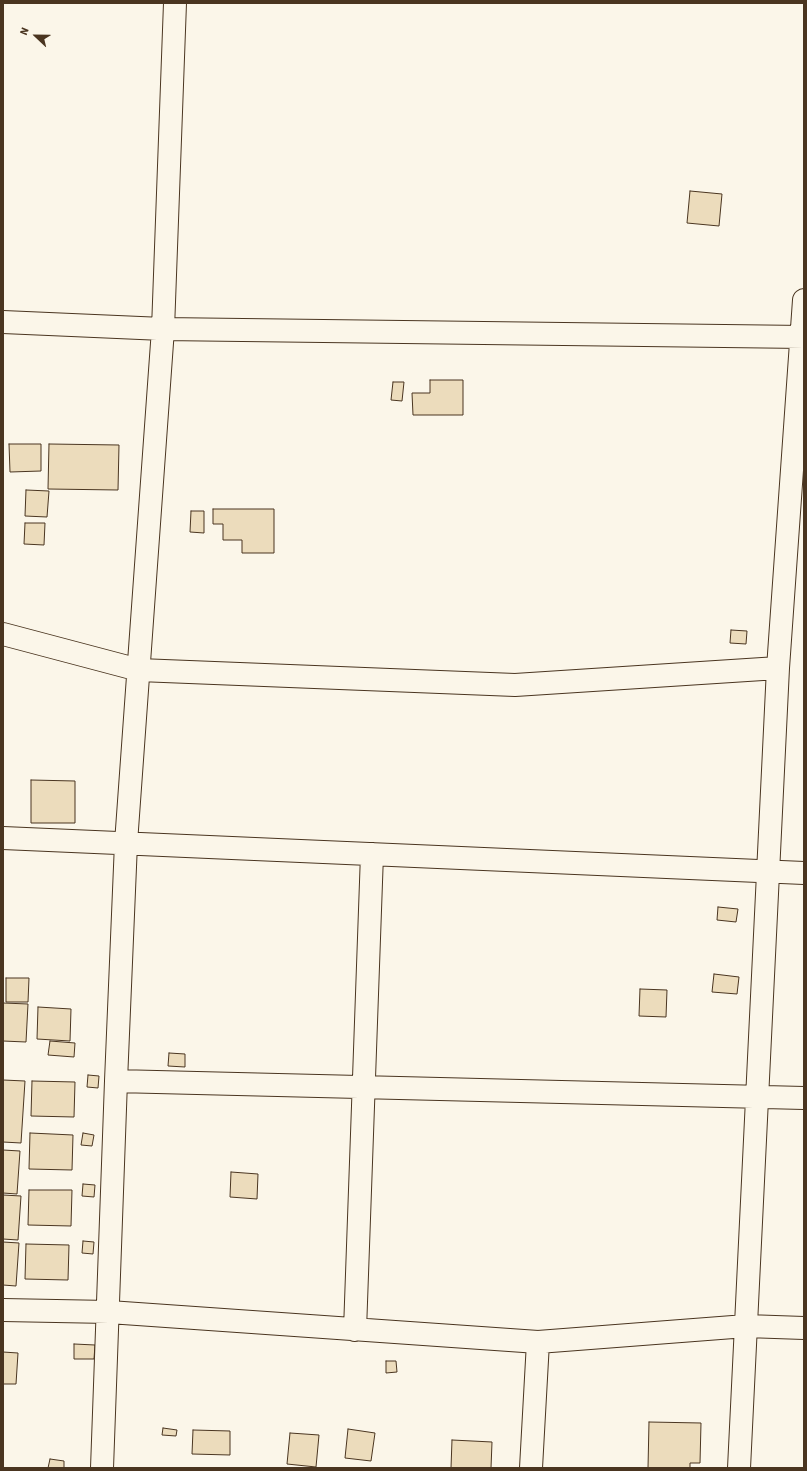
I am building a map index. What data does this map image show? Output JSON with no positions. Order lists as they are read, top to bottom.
{
  "north": "left"
}
